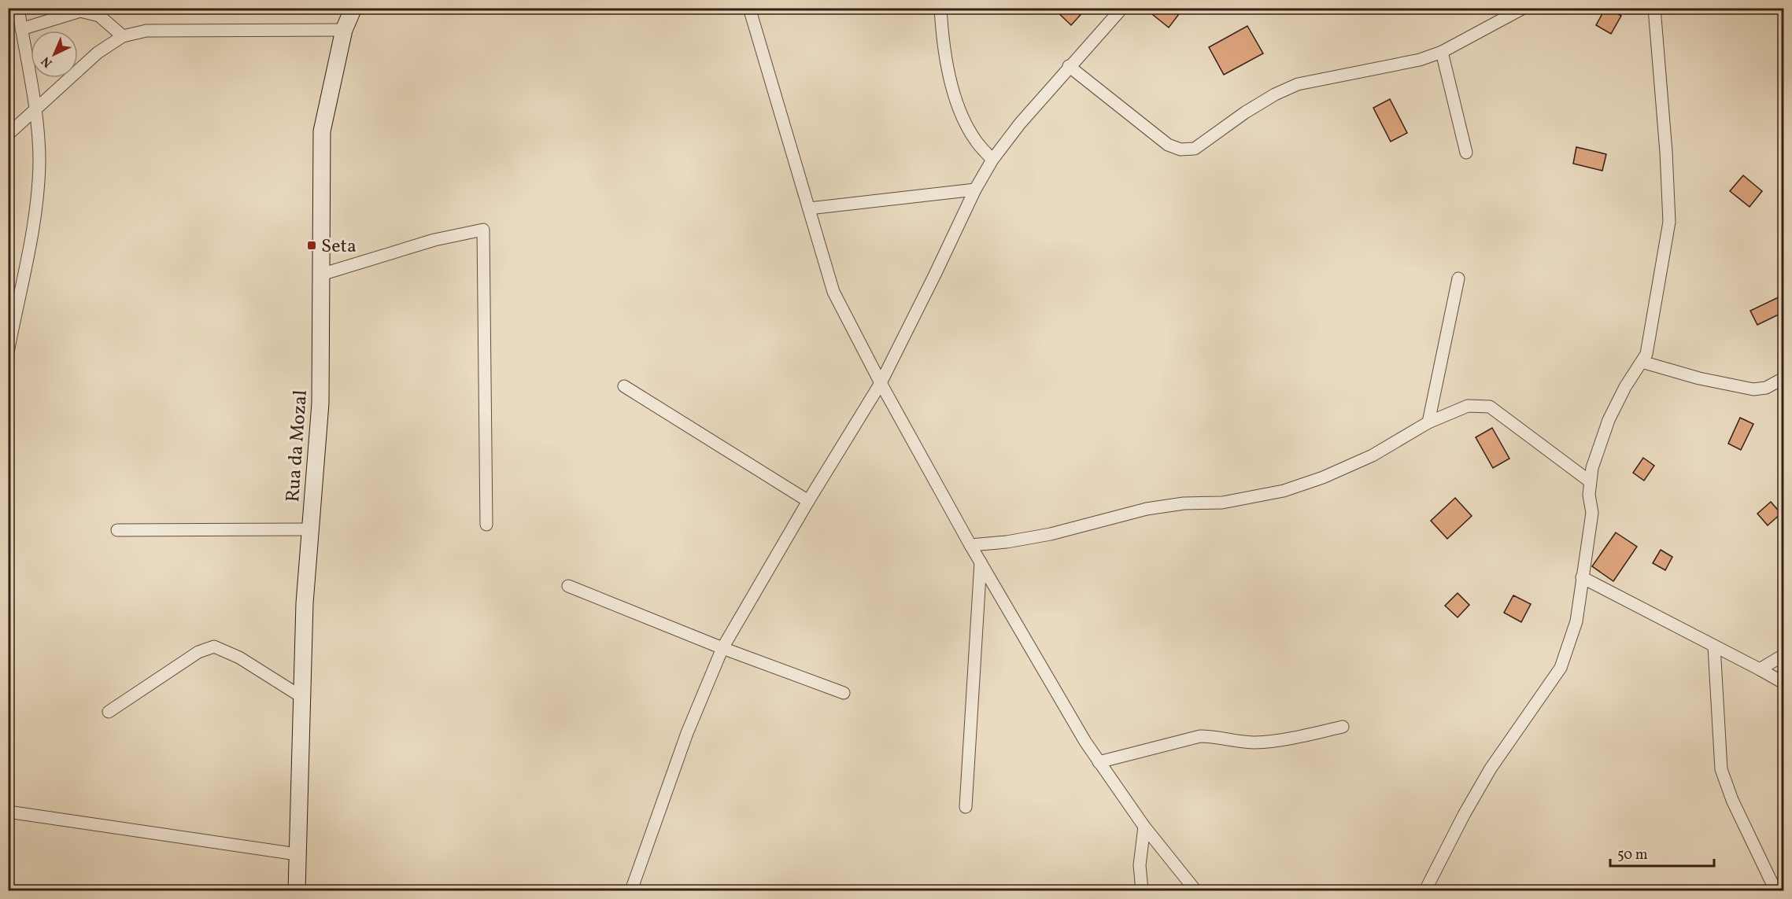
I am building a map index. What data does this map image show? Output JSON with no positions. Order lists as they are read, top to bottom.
{
  "streets": {
    "main road": ["Rua da Mozal"]
  },
  "places": {
    "transit": ["Seta"]
  },
  "scale_bar": "50 m",
  "north": "bottom left"
}
